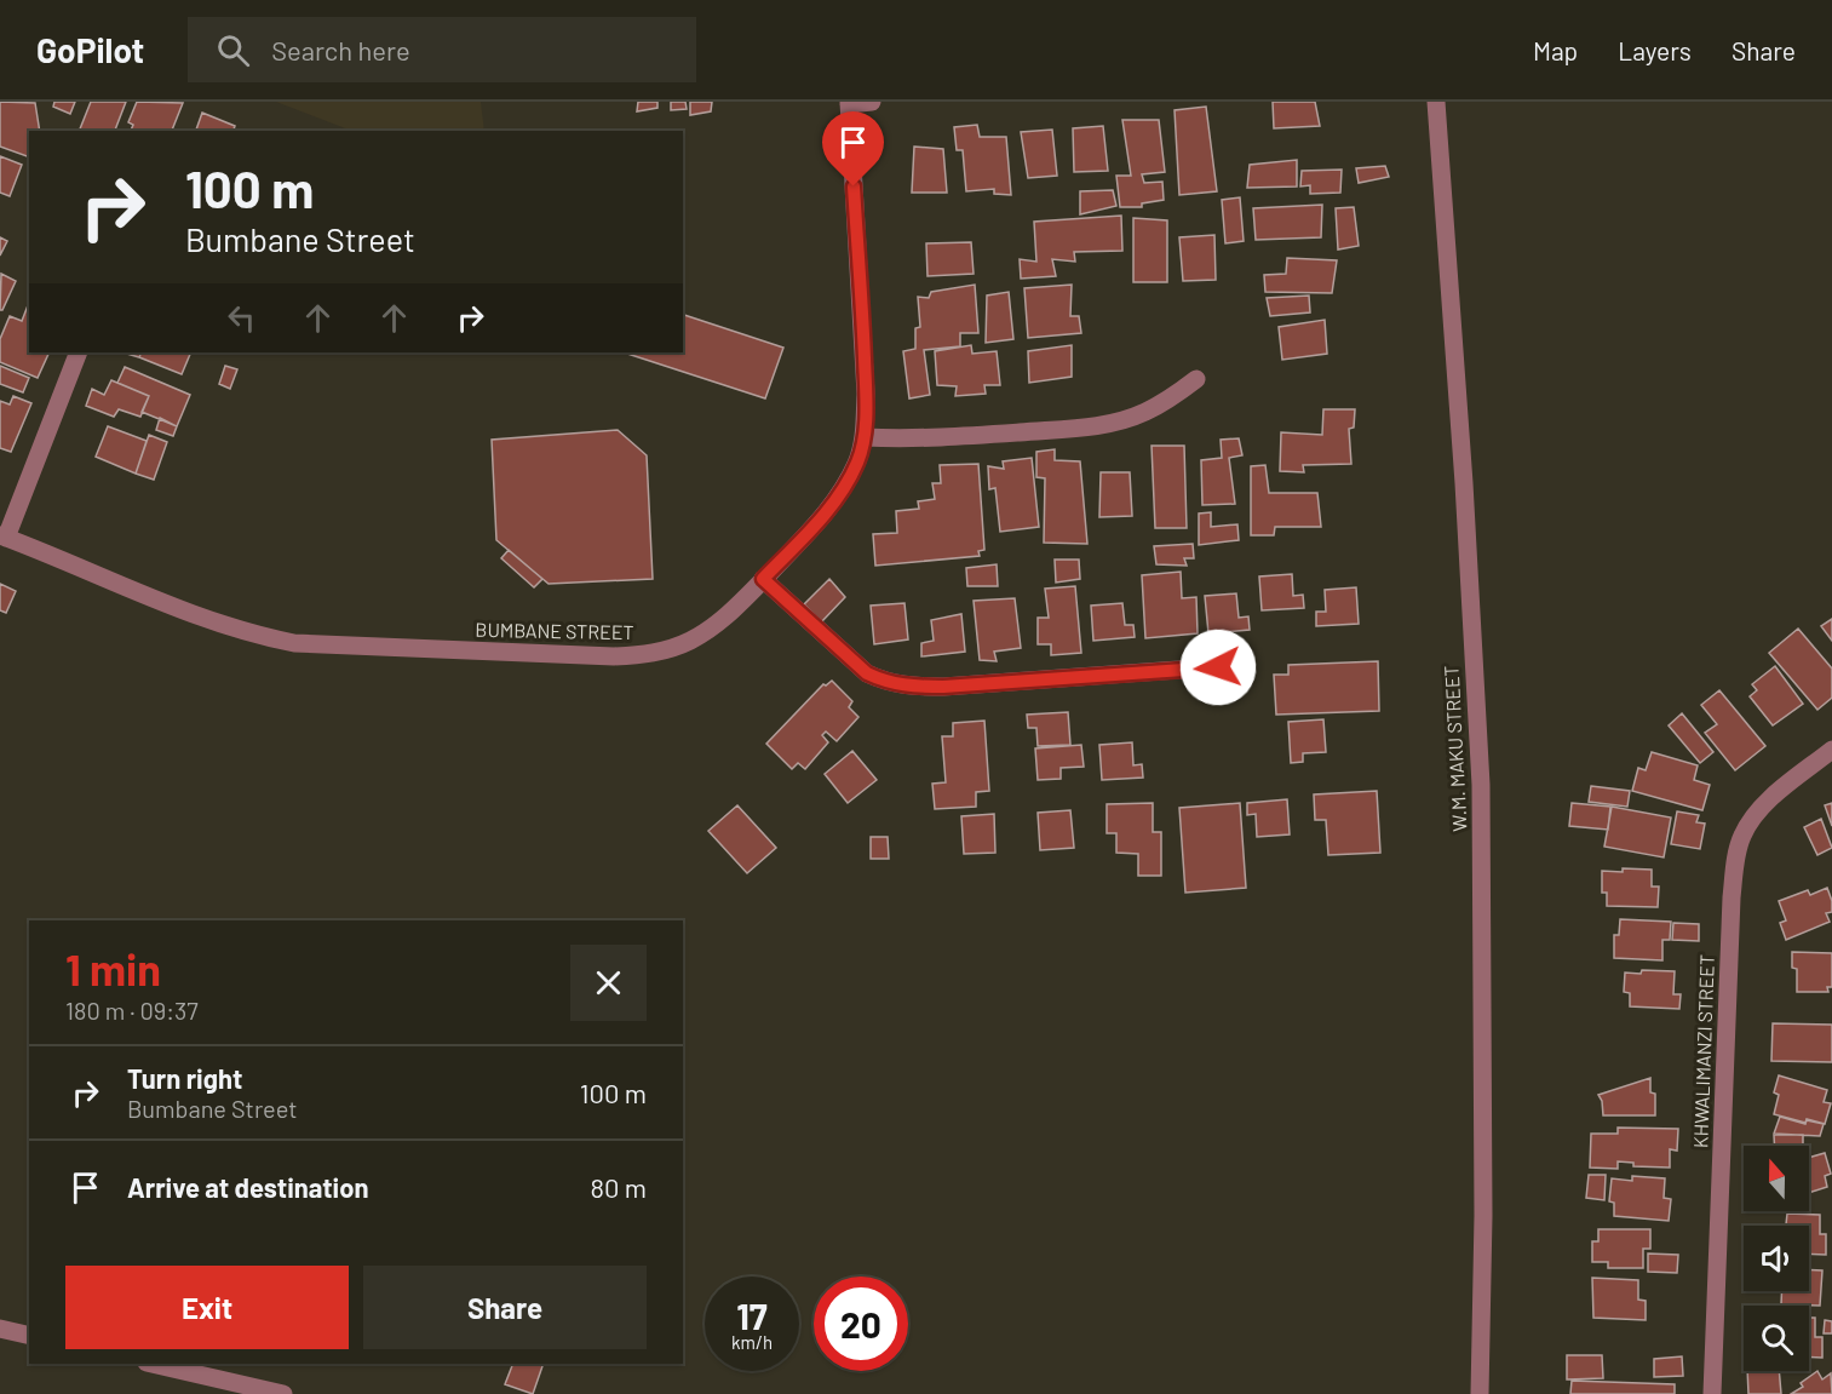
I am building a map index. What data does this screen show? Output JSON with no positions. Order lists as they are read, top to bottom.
{
  "streets": {
    "street": ["BUMBANE STREET", "W.M. MAKU STREET", "KHWALIMANZI STREET"]
  },
  "north": "top",
  "page": {
    "header": "GoPilot",
    "search": "Search here",
    "nav": ["Map", "Layers", "Share"],
    "turn": ["100 m", "Bumbane Street"],
    "heading": ["1 min", "180 m · 09:37"],
    "list": [
      {
        "name": "Turn right",
        "note": "Bumbane Street",
        "value": "100 m"
      },
      {
        "name": "Arrive at destination",
        "value": "80 m"
      }
    ],
    "buttons": ["Exit", "Share"],
    "speed": "17 km/h",
    "limit": "20"
  }
}
